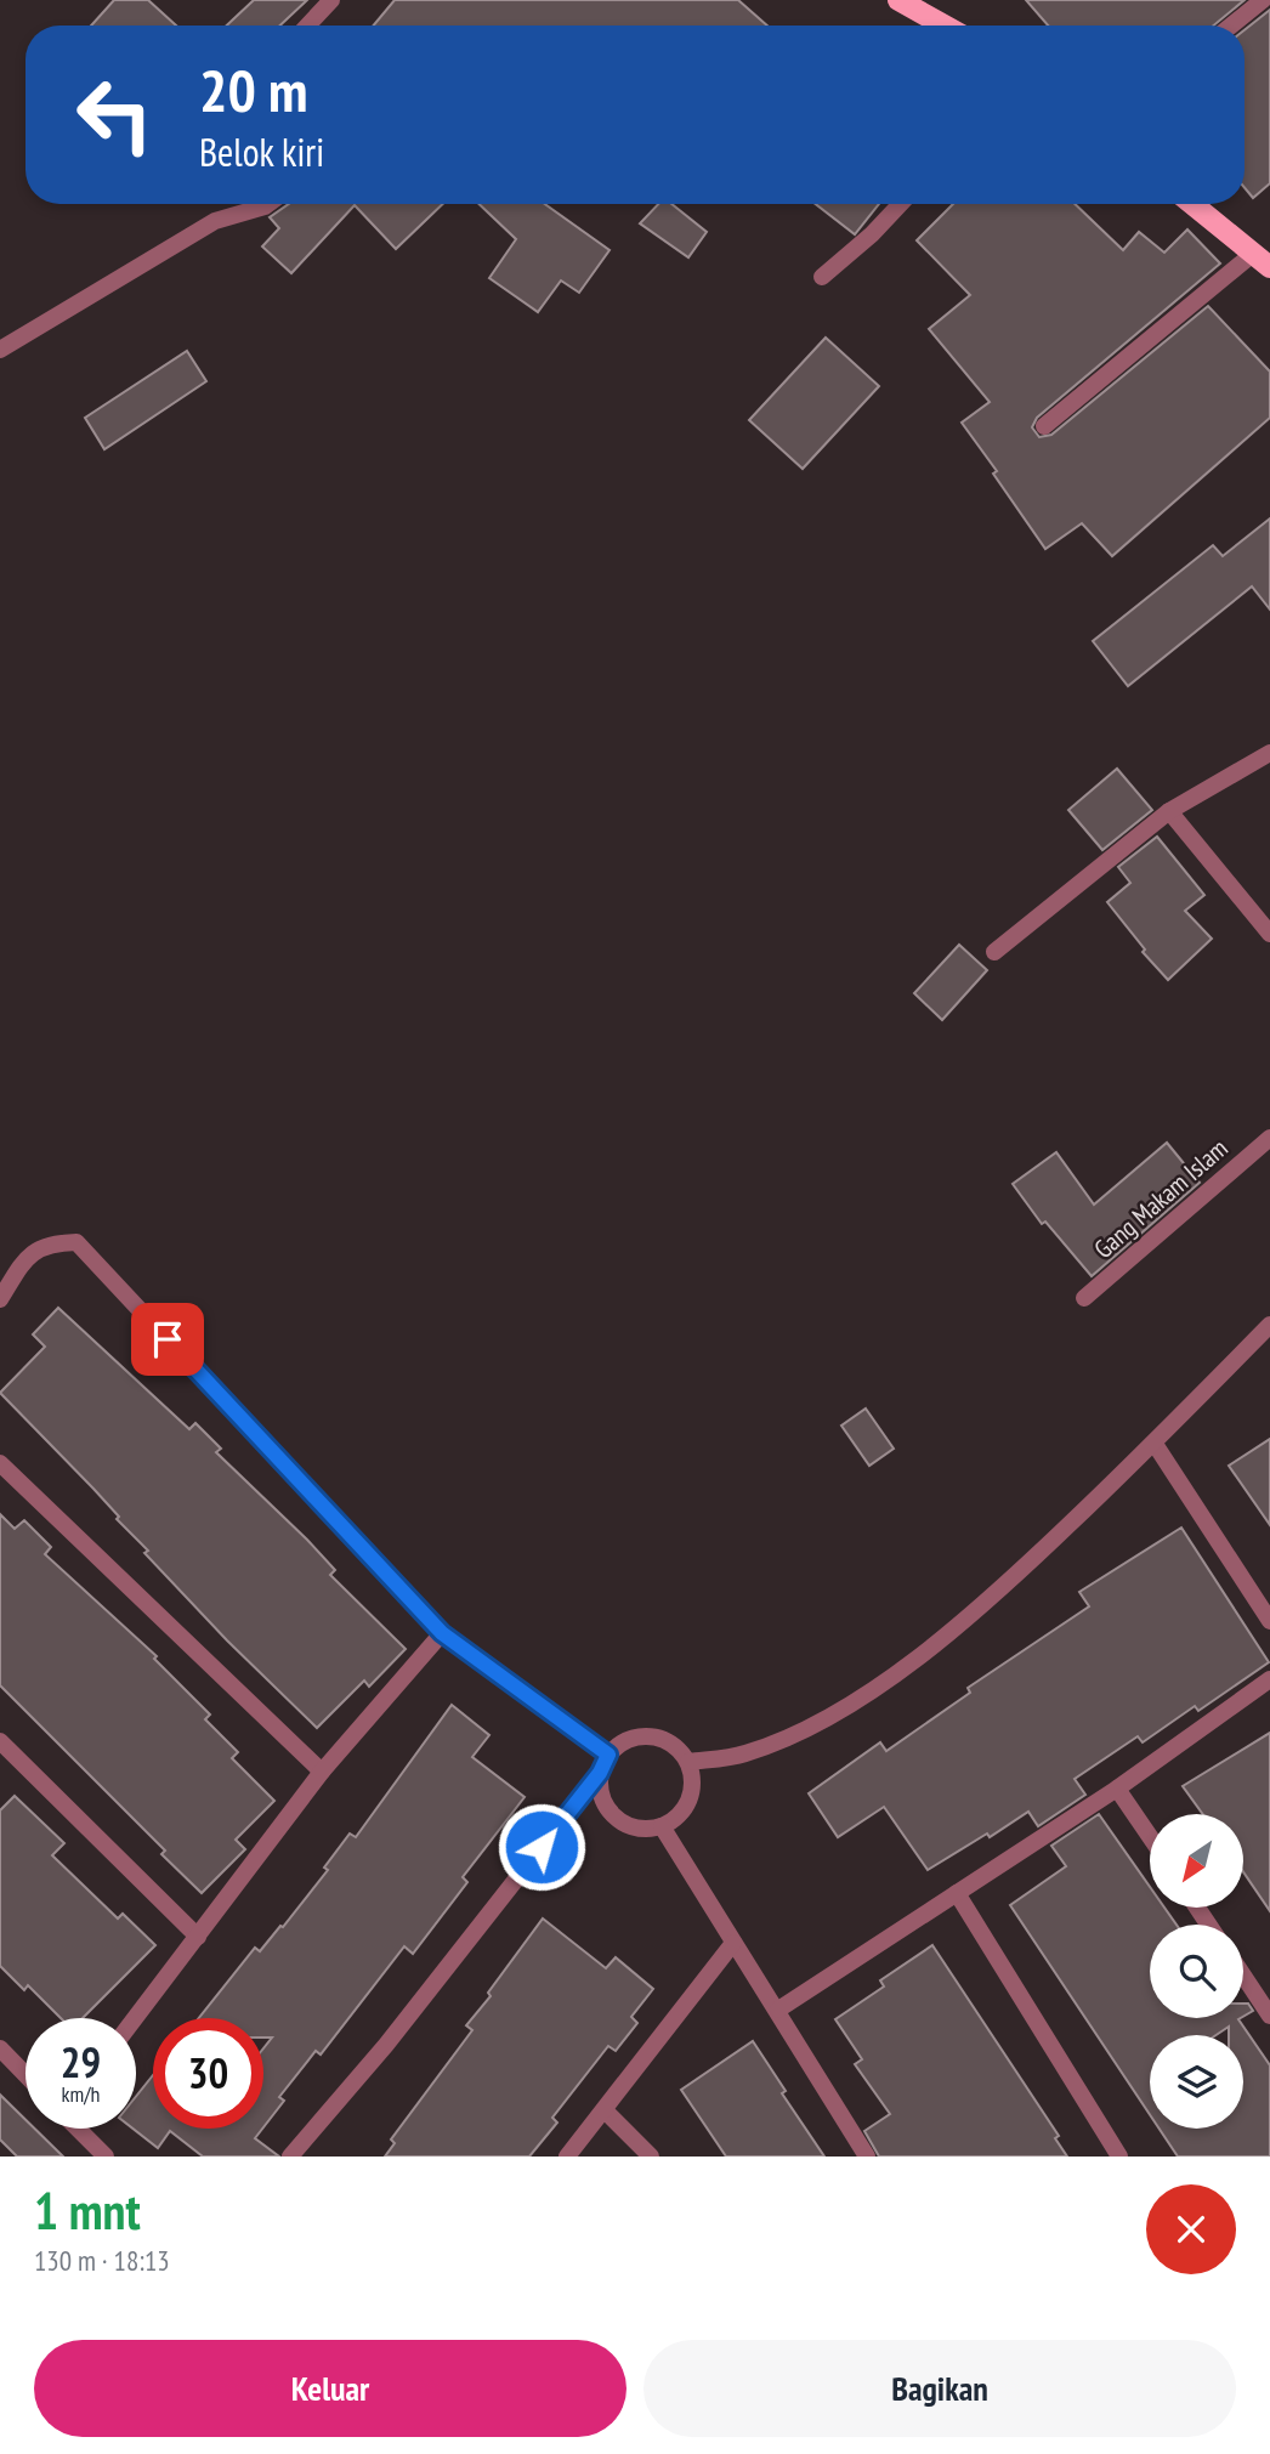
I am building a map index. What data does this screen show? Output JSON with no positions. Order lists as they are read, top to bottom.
{
  "streets": {
    "street": ["Gang Makam Islam"]
  },
  "north": "bottom left",
  "page": {
    "turn": ["20 m", "Belok kiri"],
    "speed": "29 km/h",
    "limit": "30",
    "heading": ["1 mnt", "130 m · 18:13"],
    "buttons": ["Keluar", "Bagikan"]
  }
}
